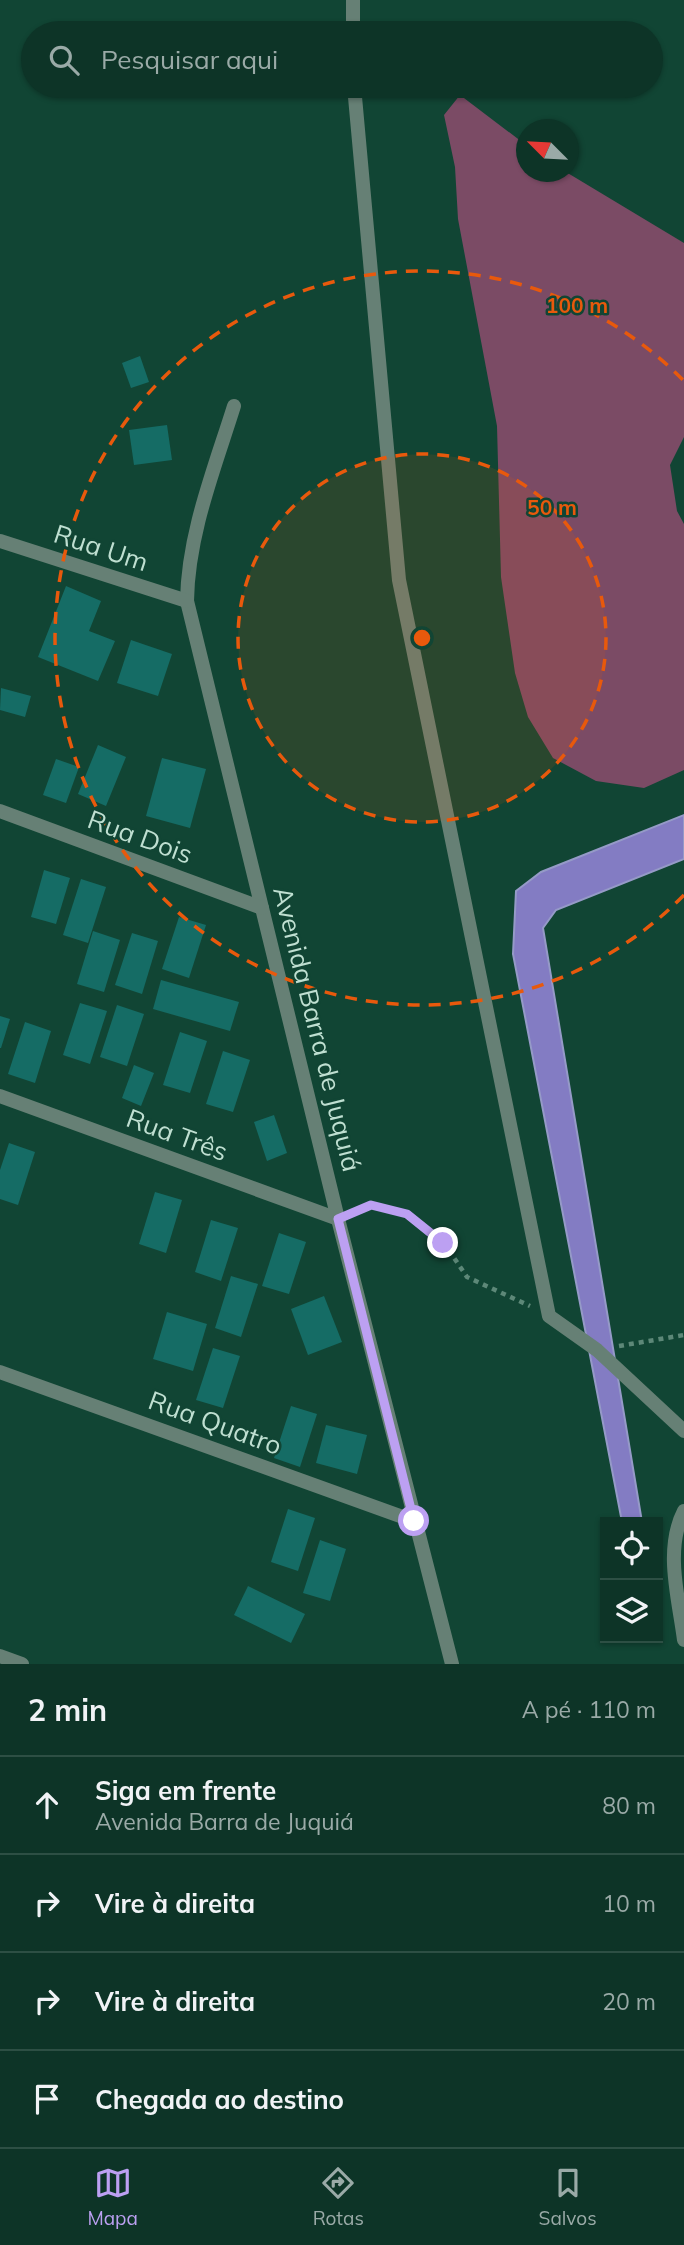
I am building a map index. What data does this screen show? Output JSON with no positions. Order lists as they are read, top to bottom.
{
  "streets": {
    "street": [
      "Rua Um",
      "Rua Dois",
      "Avenida Barra de Juquiá",
      "Rua Três",
      "Rua Quatro"
    ]
  },
  "crossings": [
    ["Rua Um", "Avenida Barra de Juquiá"],
    ["Rua Dois", "Avenida Barra de Juquiá"],
    ["Avenida Barra de Juquiá", "Rua Três"],
    ["Avenida Barra de Juquiá", "Rua Quatro"]
  ],
  "north": "top left",
  "page": {
    "search": "Pesquisar aqui",
    "heading": ["2 min", "A pé · 110 m"],
    "list": [
      ["Siga em frente", "Avenida Barra de Juquiá", "80 m"],
      ["Vire à direita", "10 m"],
      ["Vire à direita", "20 m"],
      "Chegada ao destino"
    ],
    "nav": ["Mapa", "Rotas", "Salvos"]
  },
  "rings": ["100 m", "50 m"]
}
